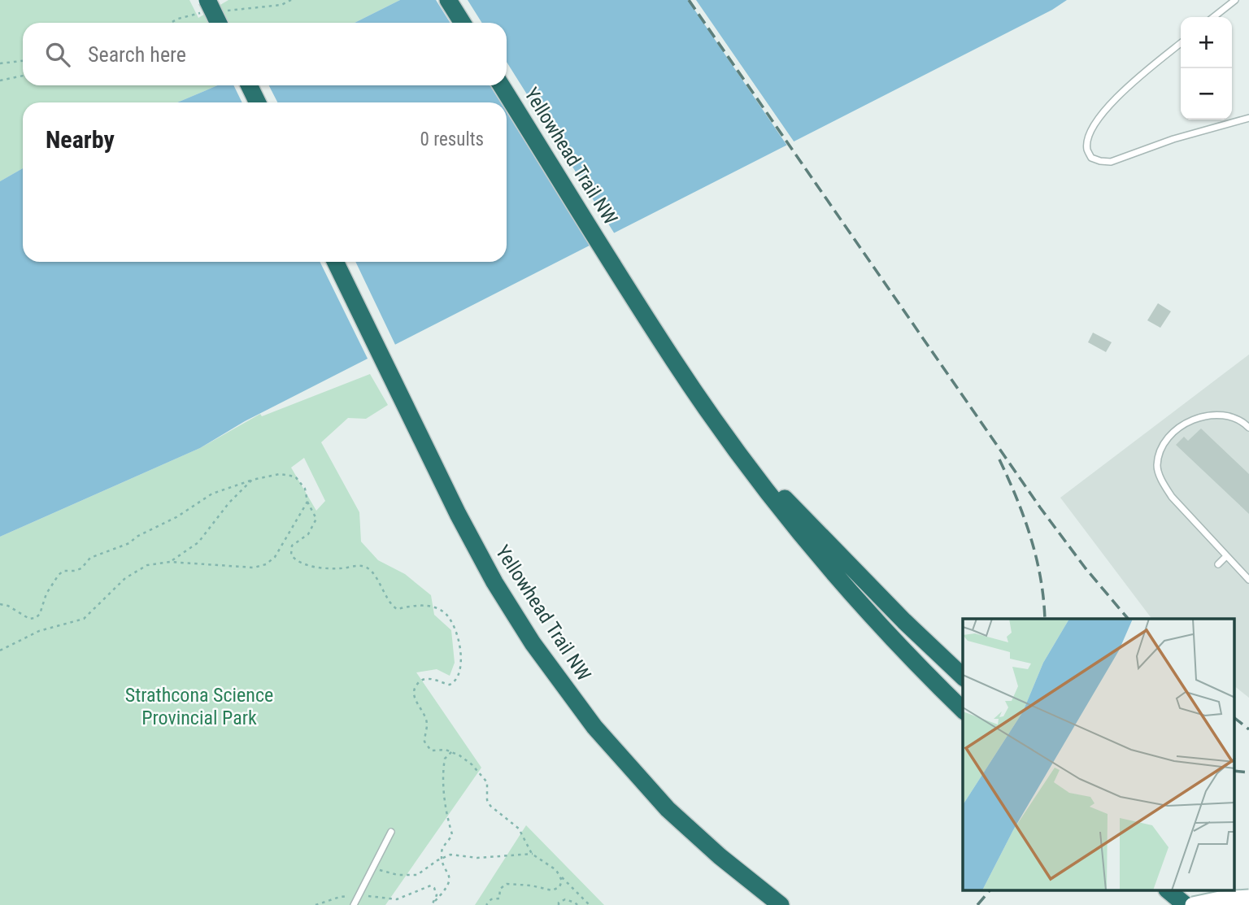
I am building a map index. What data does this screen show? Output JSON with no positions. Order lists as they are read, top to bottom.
{
  "streets": {
    "highway": ["Yellowhead Trail NW"]
  },
  "parks": ["Strathcona Science Provincial Park"],
  "page": {
    "map_buttons": ["+", "−"],
    "search": "Search here",
    "heading": ["Nearby", "0 results"]
  }
}
